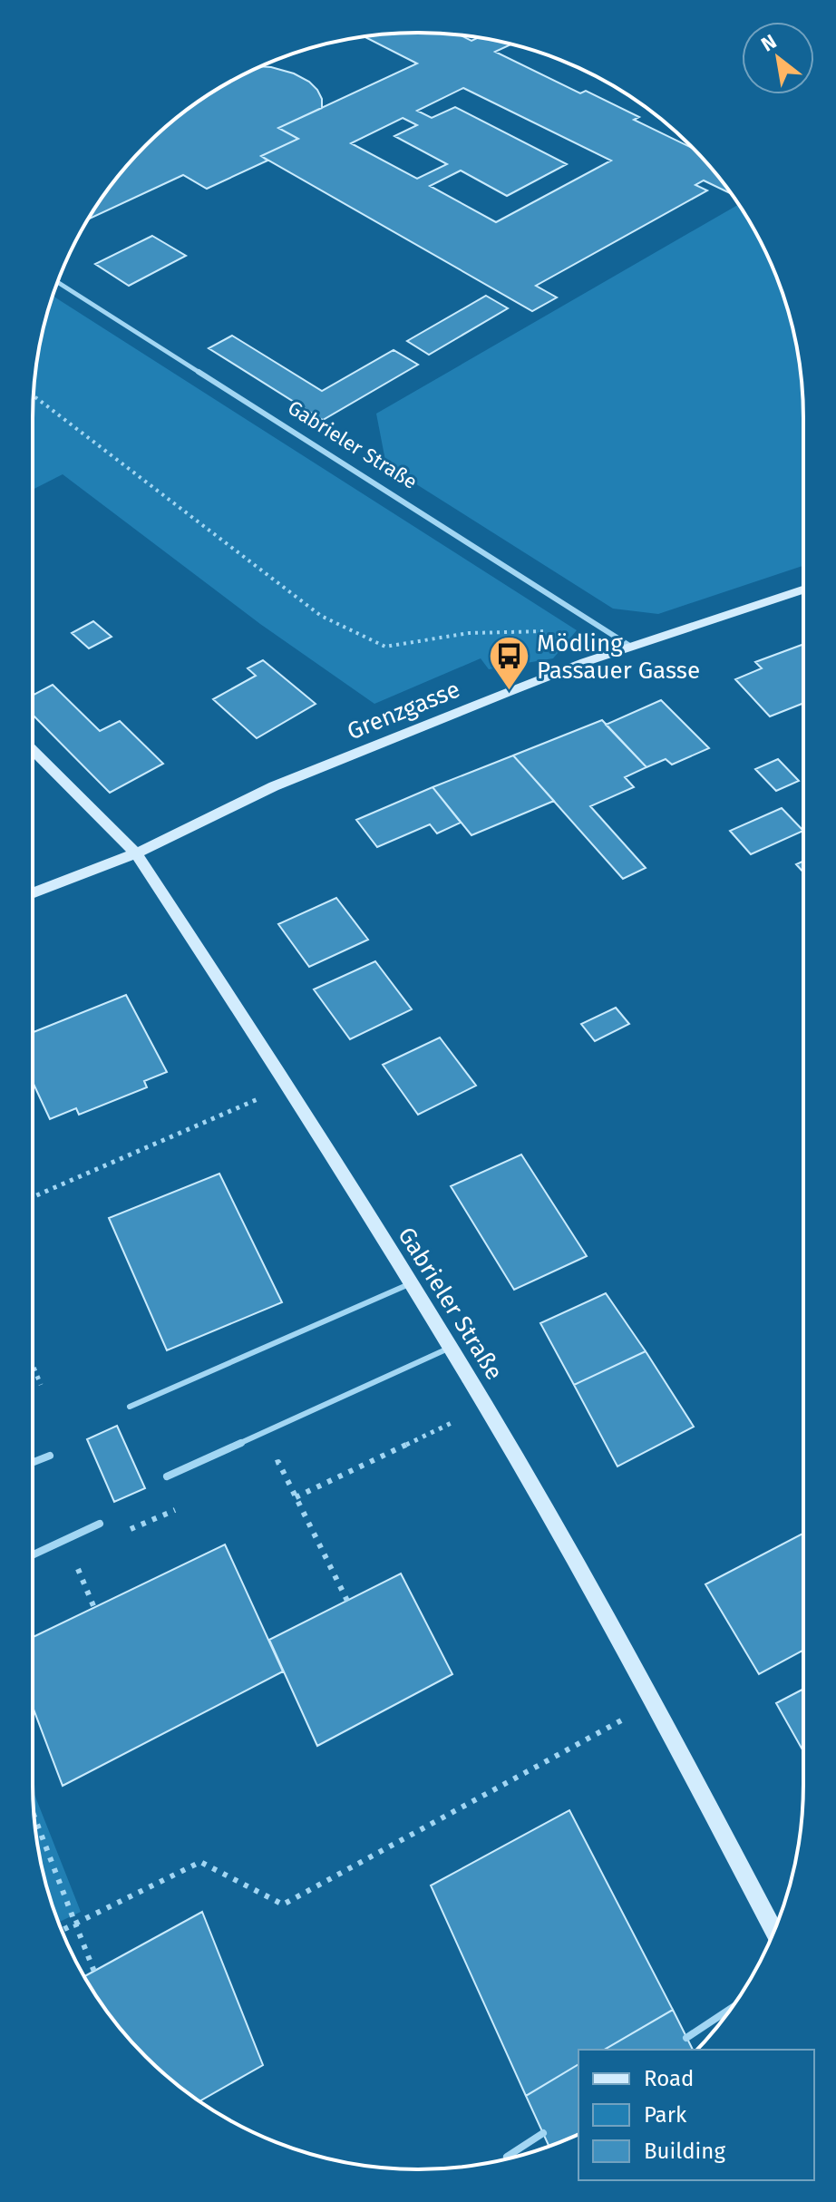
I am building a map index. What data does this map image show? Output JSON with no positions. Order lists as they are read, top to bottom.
{
  "streets": {
    "street": ["Gabrieler Straße", "Grenzgasse"]
  },
  "crossings": [
    ["Gabrieler Straße", "Grenzgasse"]
  ],
  "places": {
    "bus stop": ["Mödling Passauer Gasse"]
  },
  "legend": ["Road", "Park", "Building"],
  "north": "top left"
}
